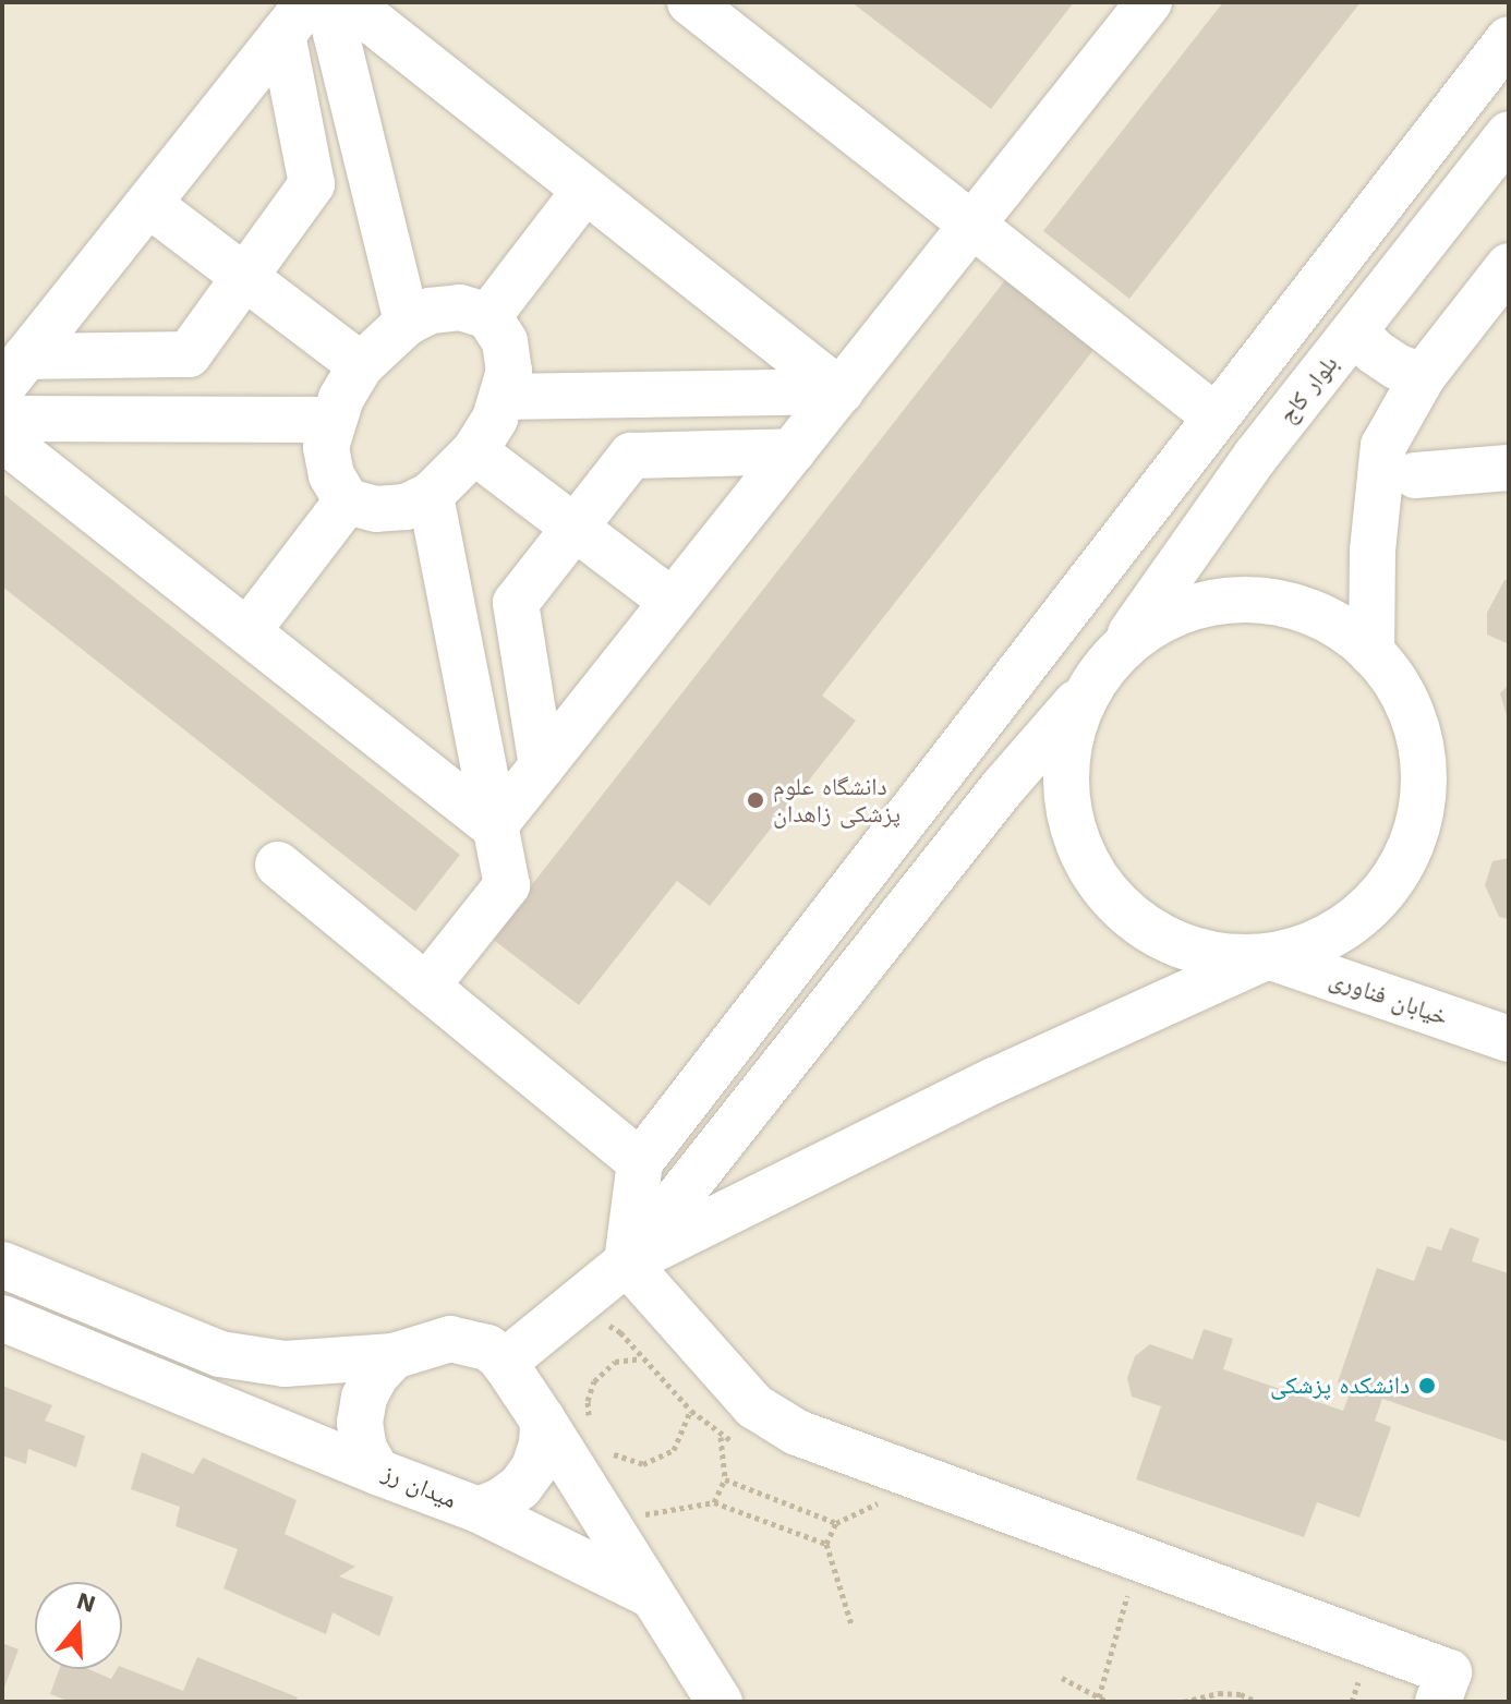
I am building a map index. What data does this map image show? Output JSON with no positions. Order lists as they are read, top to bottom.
{
  "streets": {
    "street": ["بلوار کاج", "خیابان فناوری", "میدان رز"]
  },
  "places": ["دانشگاه علوم پزشکی زاهدان", "دانشکده پزشکی"],
  "north": "top"
}
